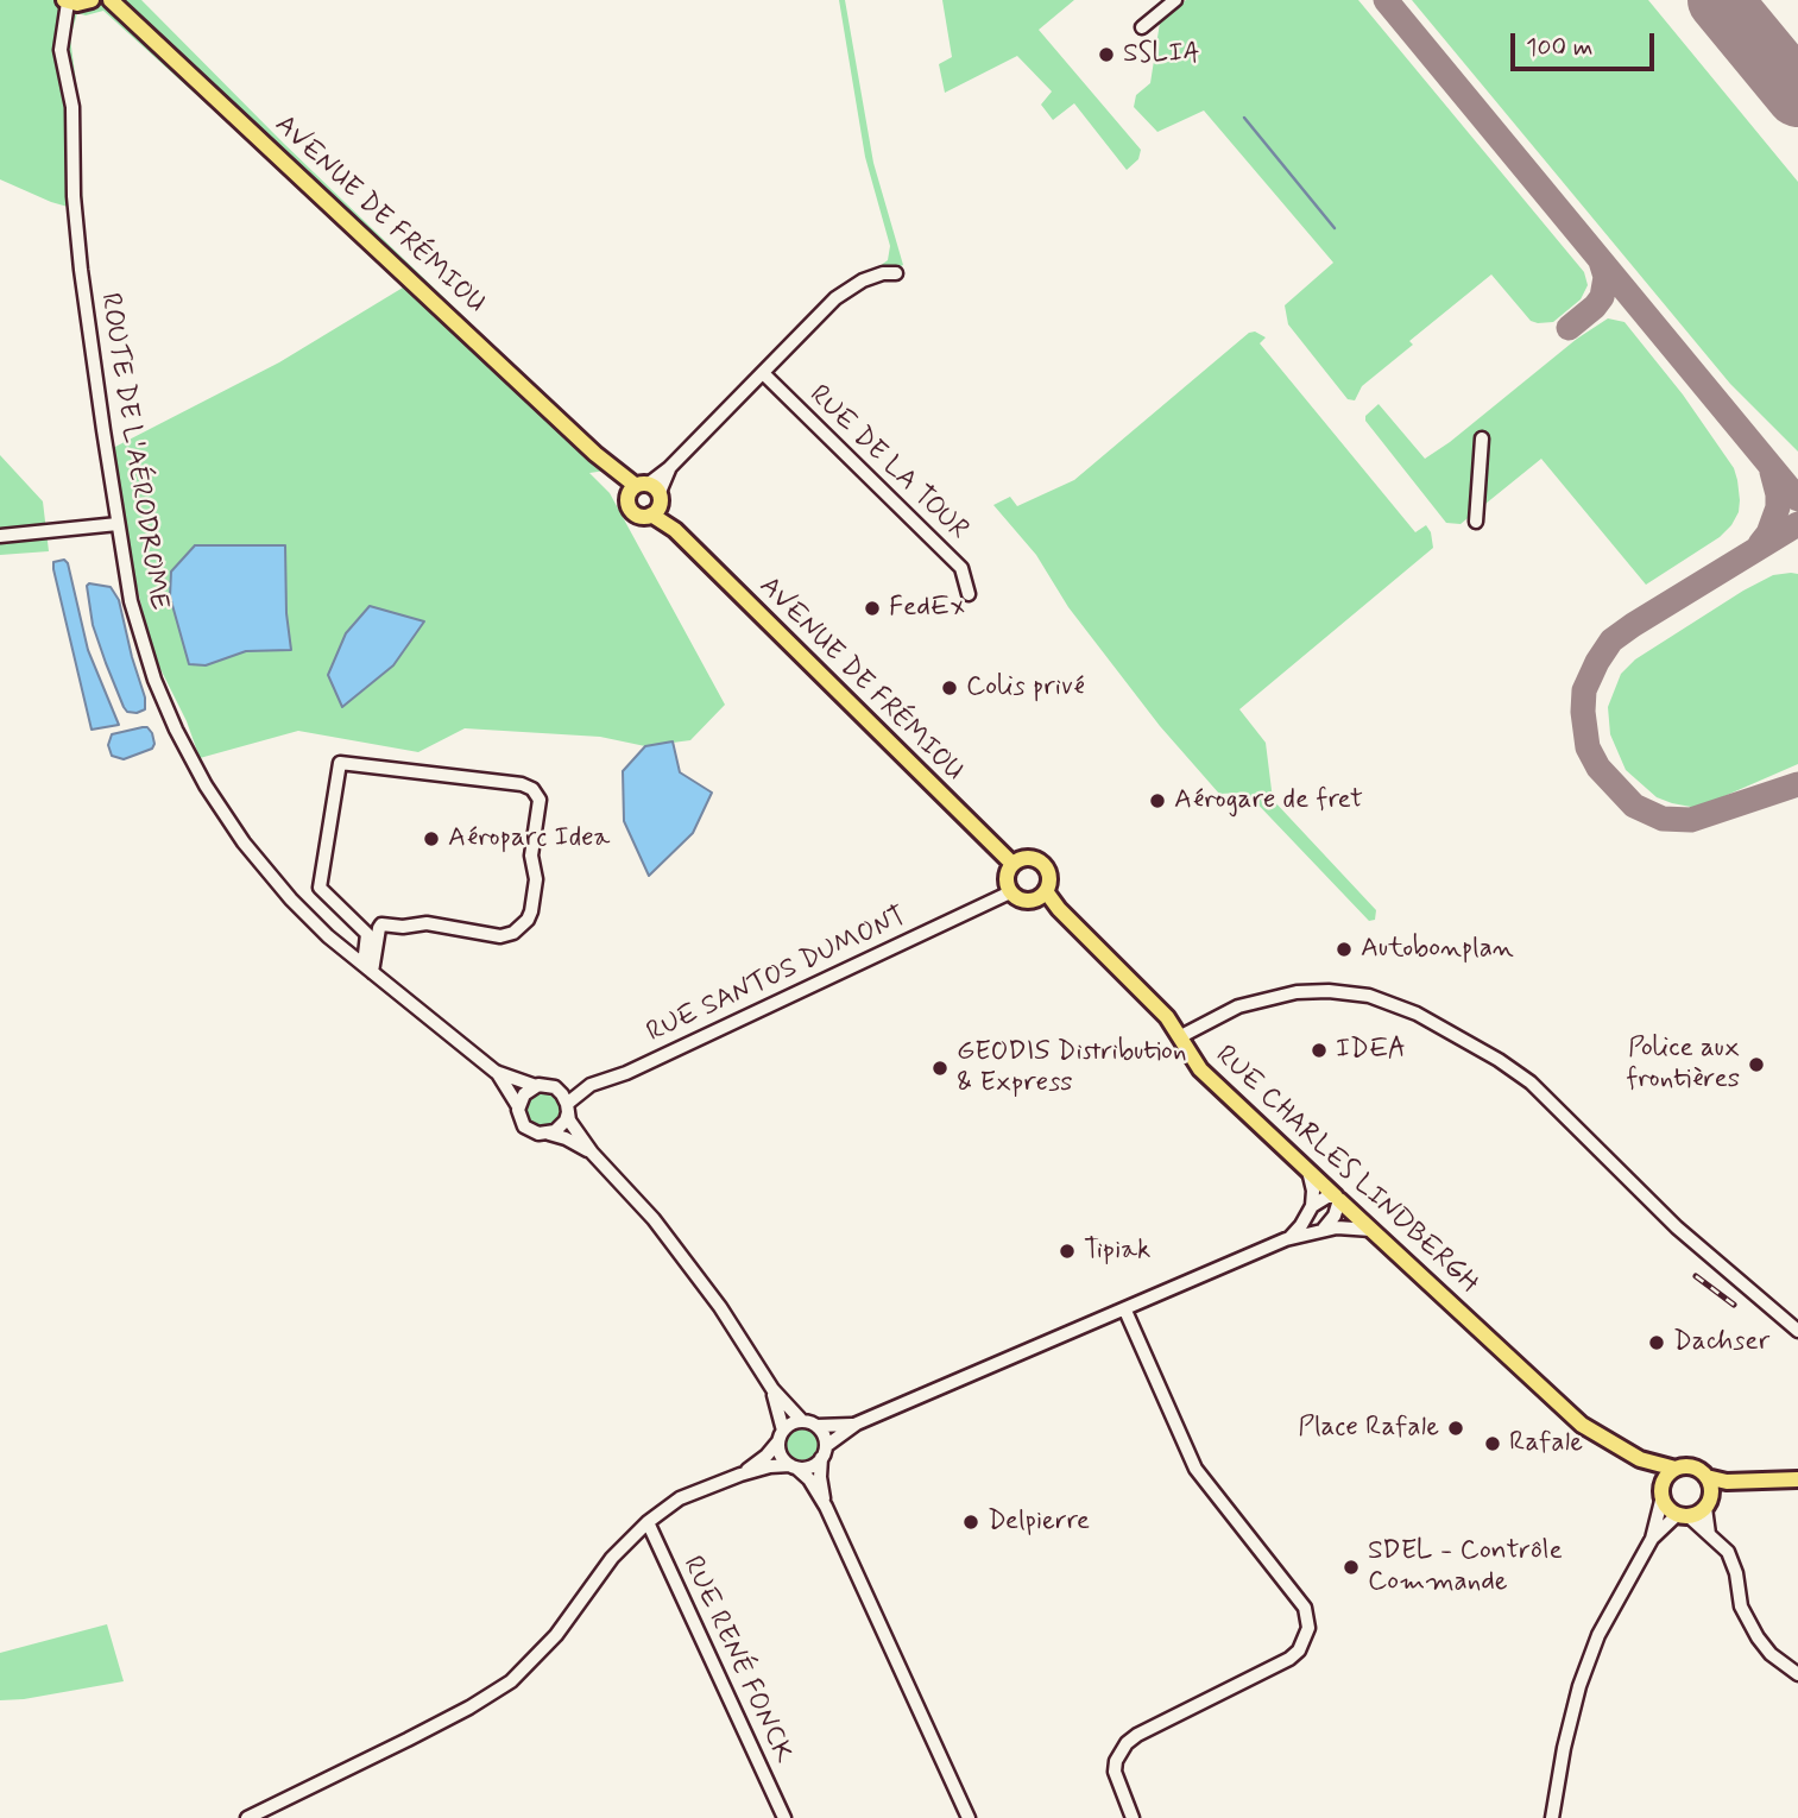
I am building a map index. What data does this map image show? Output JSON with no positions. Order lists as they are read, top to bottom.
{
  "streets": {
    "main road": ["AVENUE DE FRÉMIOU", "RUE CHARLES LINDBERGH"],
    "street": [
      "ROUTE DE L'AÉRODROME",
      "RUE DE LA TOUR",
      "RUE SANTOS DUMONT",
      "RUE RENÉ FONCK"
    ]
  },
  "crossings": [
    ["AVENUE DE FRÉMIOU", "RUE SANTOS DUMONT"],
    ["AVENUE DE FRÉMIOU", "RUE CHARLES LINDBERGH"],
    ["ROUTE DE L'AÉRODROME", "RUE SANTOS DUMONT"],
    ["RUE SANTOS DUMONT", "RUE CHARLES LINDBERGH"]
  ],
  "places": [
    "SSLIA",
    "FedEx",
    "Colis privé",
    "Aérogare de fret",
    "Aéroparc Idea",
    "Autobonplan",
    "IDEA",
    "Police aux frontières",
    "GEODIS Distribution & Express",
    "Tipiak",
    "Dachser",
    "Place Rafale",
    "Rafale",
    "Delpierre",
    "SDEL - Contrôle Commande"
  ],
  "scale_bar": "100 m"
}
